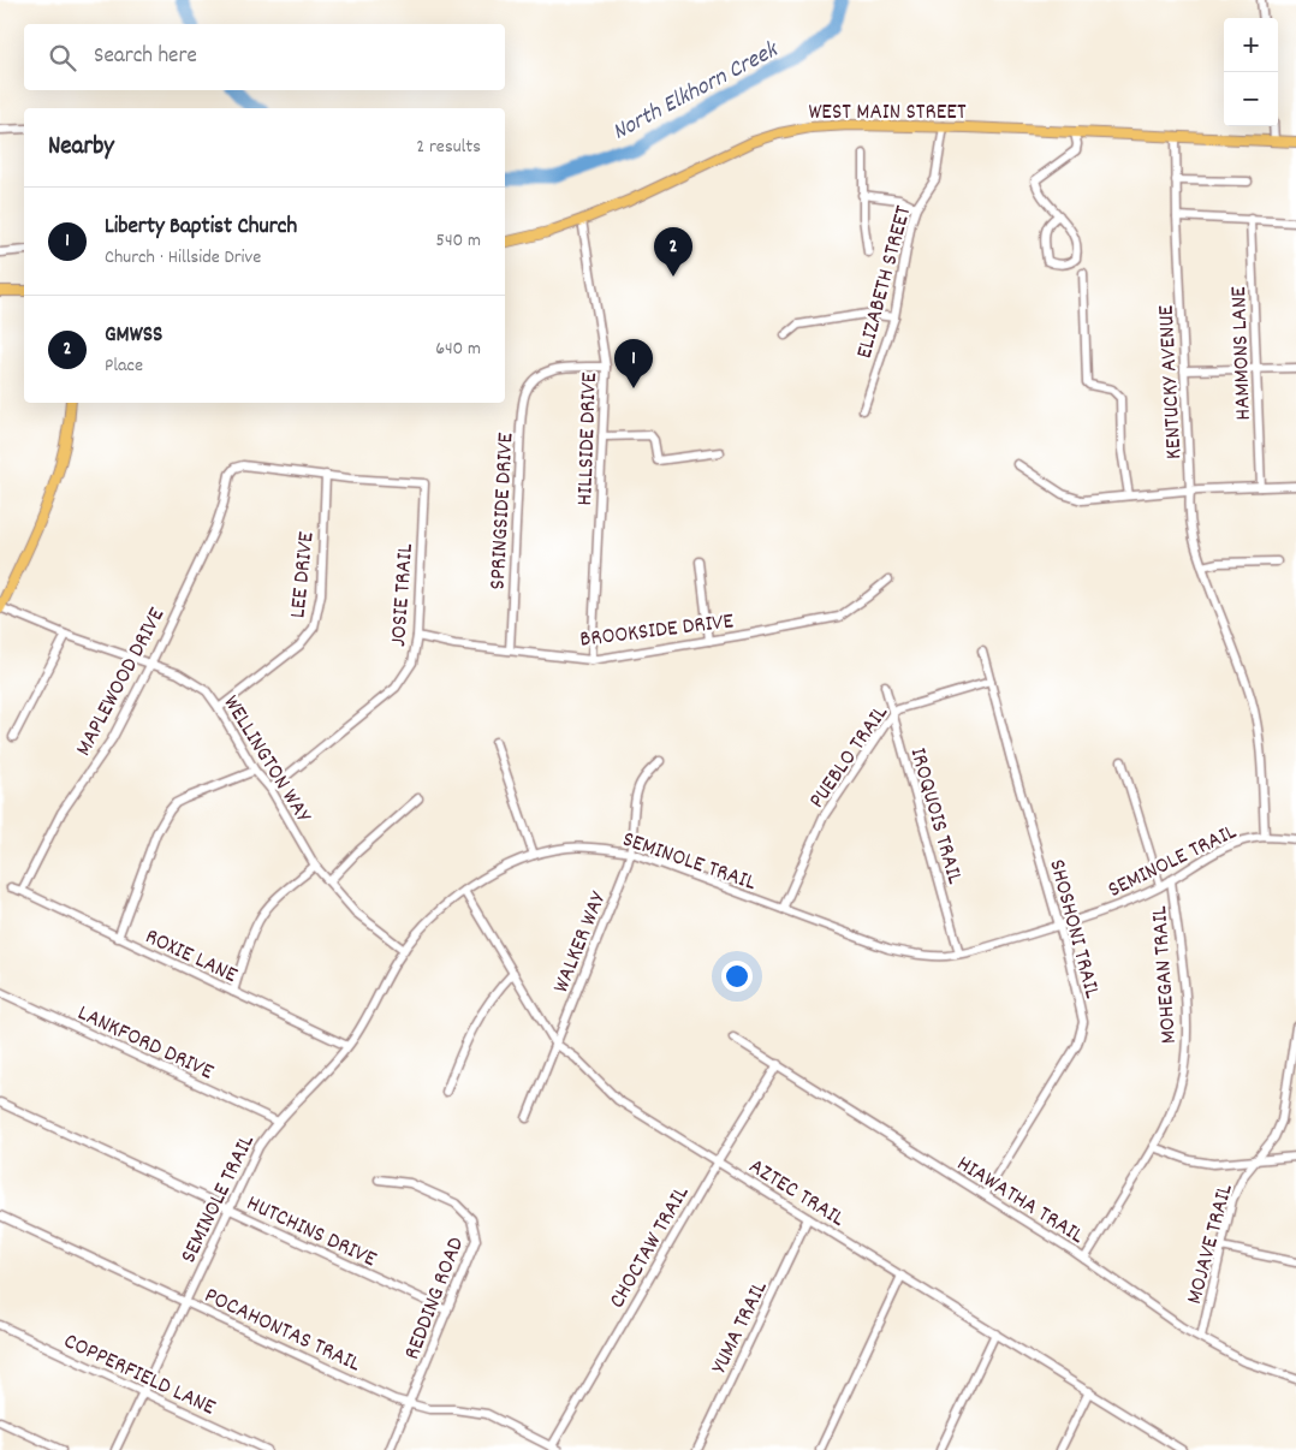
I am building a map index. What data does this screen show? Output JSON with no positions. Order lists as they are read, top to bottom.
{
  "streets": {
    "main road": ["WEST MAIN STREET"],
    "street": [
      "ELIZABETH STREET",
      "HAMMONS LANE",
      "KENTUCKY AVENUE",
      "HILLSIDE DRIVE",
      "SPRINGSIDE DRIVE",
      "LEE DRIVE",
      "JOSIE TRAIL",
      "BROOKSIDE DRIVE",
      "MAPLEWOOD DRIVE",
      "PUEBLO TRAIL",
      "WELLINGTON WAY",
      "IROQUOIS TRAIL",
      "SEMINOLE TRAIL",
      "SHOSHONI TRAIL",
      "WALKER WAY",
      "ROXIE LANE",
      "MOHEGAN TRAIL",
      "LANKFORD DRIVE",
      "AZTEC TRAIL",
      "HIAWATHA TRAIL",
      "HUTCHINS DRIVE",
      "MOJAVE TRAIL",
      "CHOCTAW TRAIL",
      "REDDING ROAD",
      "YUMA TRAIL",
      "POCAHONTAS TRAIL",
      "COPPERFIELD LANE"
    ]
  },
  "crossings": [
    ["WEST MAIN STREET", "ELIZABETH STREET"],
    ["WEST MAIN STREET", "KENTUCKY AVENUE"],
    ["WEST MAIN STREET", "HILLSIDE DRIVE"],
    ["KENTUCKY AVENUE", "SEMINOLE TRAIL"],
    ["HILLSIDE DRIVE", "SPRINGSIDE DRIVE"],
    ["HILLSIDE DRIVE", "BROOKSIDE DRIVE"],
    ["SPRINGSIDE DRIVE", "BROOKSIDE DRIVE"],
    ["LEE DRIVE", "JOSIE TRAIL"],
    ["LEE DRIVE", "MAPLEWOOD DRIVE"],
    ["LEE DRIVE", "WELLINGTON WAY"],
    ["JOSIE TRAIL", "BROOKSIDE DRIVE"],
    ["JOSIE TRAIL", "MAPLEWOOD DRIVE"],
    ["JOSIE TRAIL", "WELLINGTON WAY"],
    ["MAPLEWOOD DRIVE", "WELLINGTON WAY"],
    ["MAPLEWOOD DRIVE", "ROXIE LANE"],
    ["PUEBLO TRAIL", "IROQUOIS TRAIL"],
    ["PUEBLO TRAIL", "SEMINOLE TRAIL"],
    ["PUEBLO TRAIL", "SHOSHONI TRAIL"],
    ["WELLINGTON WAY", "SEMINOLE TRAIL"],
    ["IROQUOIS TRAIL", "SEMINOLE TRAIL"],
    ["SEMINOLE TRAIL", "SHOSHONI TRAIL"],
    ["SEMINOLE TRAIL", "WALKER WAY"],
    ["SEMINOLE TRAIL", "ROXIE LANE"],
    ["SEMINOLE TRAIL", "MOHEGAN TRAIL"],
    ["SEMINOLE TRAIL", "LANKFORD DRIVE"],
    ["SEMINOLE TRAIL", "AZTEC TRAIL"],
    ["SEMINOLE TRAIL", "HUTCHINS DRIVE"],
    ["SEMINOLE TRAIL", "POCAHONTAS TRAIL"],
    ["SEMINOLE TRAIL", "COPPERFIELD LANE"],
    ["SHOSHONI TRAIL", "HIAWATHA TRAIL"],
    ["WALKER WAY", "AZTEC TRAIL"],
    ["MOHEGAN TRAIL", "HIAWATHA TRAIL"],
    ["AZTEC TRAIL", "CHOCTAW TRAIL"],
    ["AZTEC TRAIL", "YUMA TRAIL"],
    ["HIAWATHA TRAIL", "MOJAVE TRAIL"],
    ["HIAWATHA TRAIL", "CHOCTAW TRAIL"],
    ["HUTCHINS DRIVE", "REDDING ROAD"],
    ["CHOCTAW TRAIL", "POCAHONTAS TRAIL"],
    ["REDDING ROAD", "POCAHONTAS TRAIL"]
  ],
  "water": ["North Elkhorn Creek"],
  "page": {
    "map_buttons": ["+", "−"],
    "search": "Search here",
    "heading": ["Nearby", "2 results"],
    "list": [
      {
        "mark": "1",
        "name": "Liberty Baptist Church",
        "note": "Church · Hillside Drive",
        "value": "540 m"
      },
      {
        "mark": "2",
        "name": "GMWSS",
        "note": "Place",
        "value": "640 m"
      }
    ],
    "pins": ["2", "1"]
  }
}
